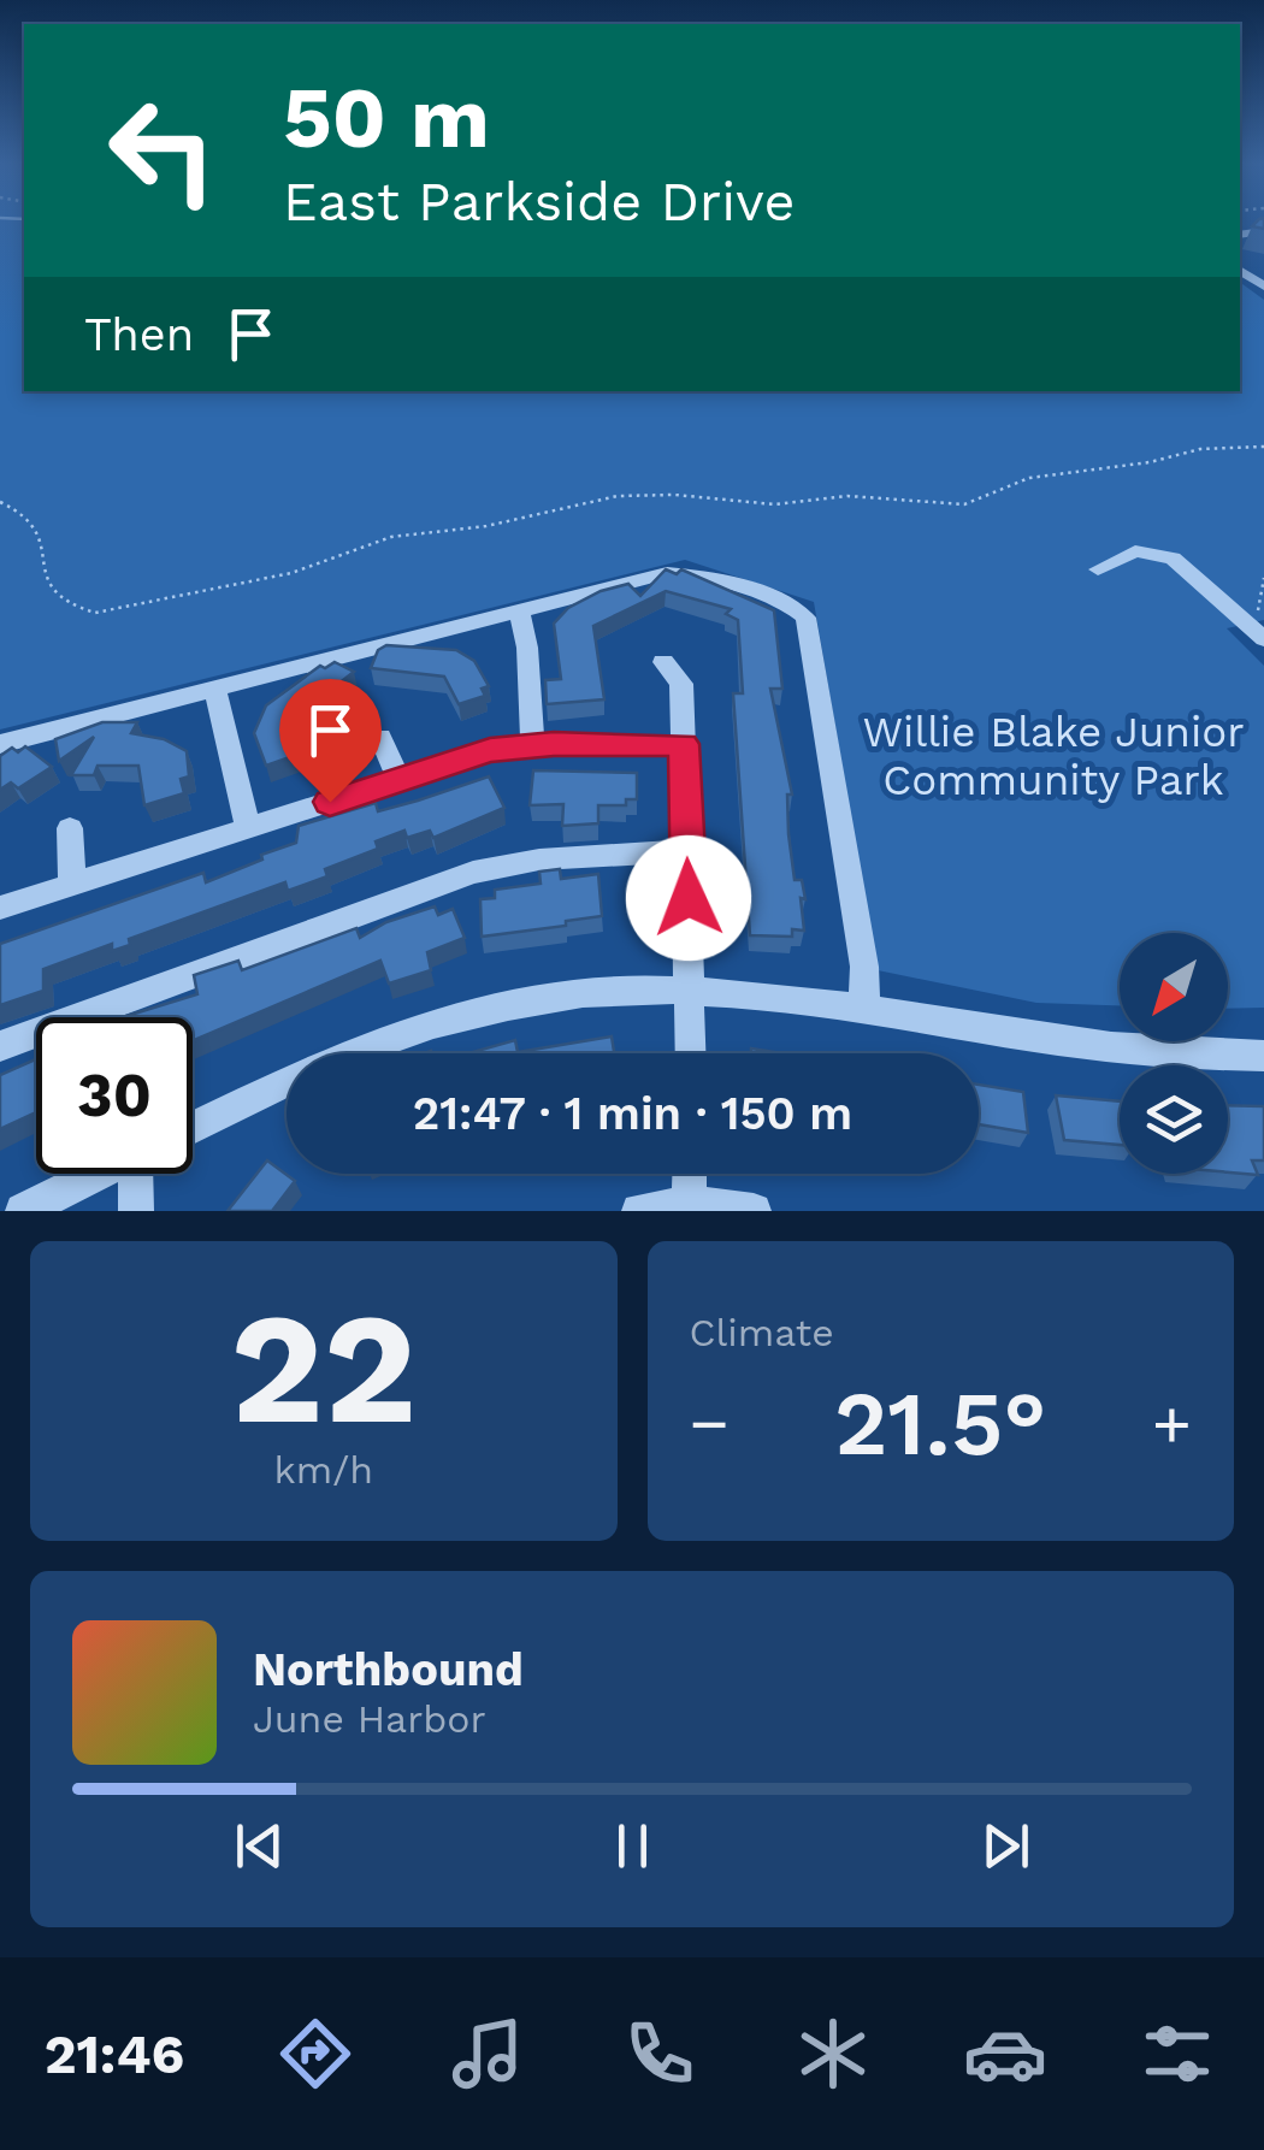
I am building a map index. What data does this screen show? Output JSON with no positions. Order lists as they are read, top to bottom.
{
  "parks": ["Willie Blake Junior Community Park"],
  "north": "bottom left",
  "page": {
    "turn": ["50 m", "East Parkside Drive"],
    "then": "Then",
    "limit": "30",
    "trip": "21:47 · 1 min · 150 m",
    "tile": [
      ["22", "km/h"],
      "Climate"
    ],
    "heat": ["−", "21.5°", "+"],
    "song": ["Northbound", "June Harbor"],
    "tabs": "21:46"
  }
}
